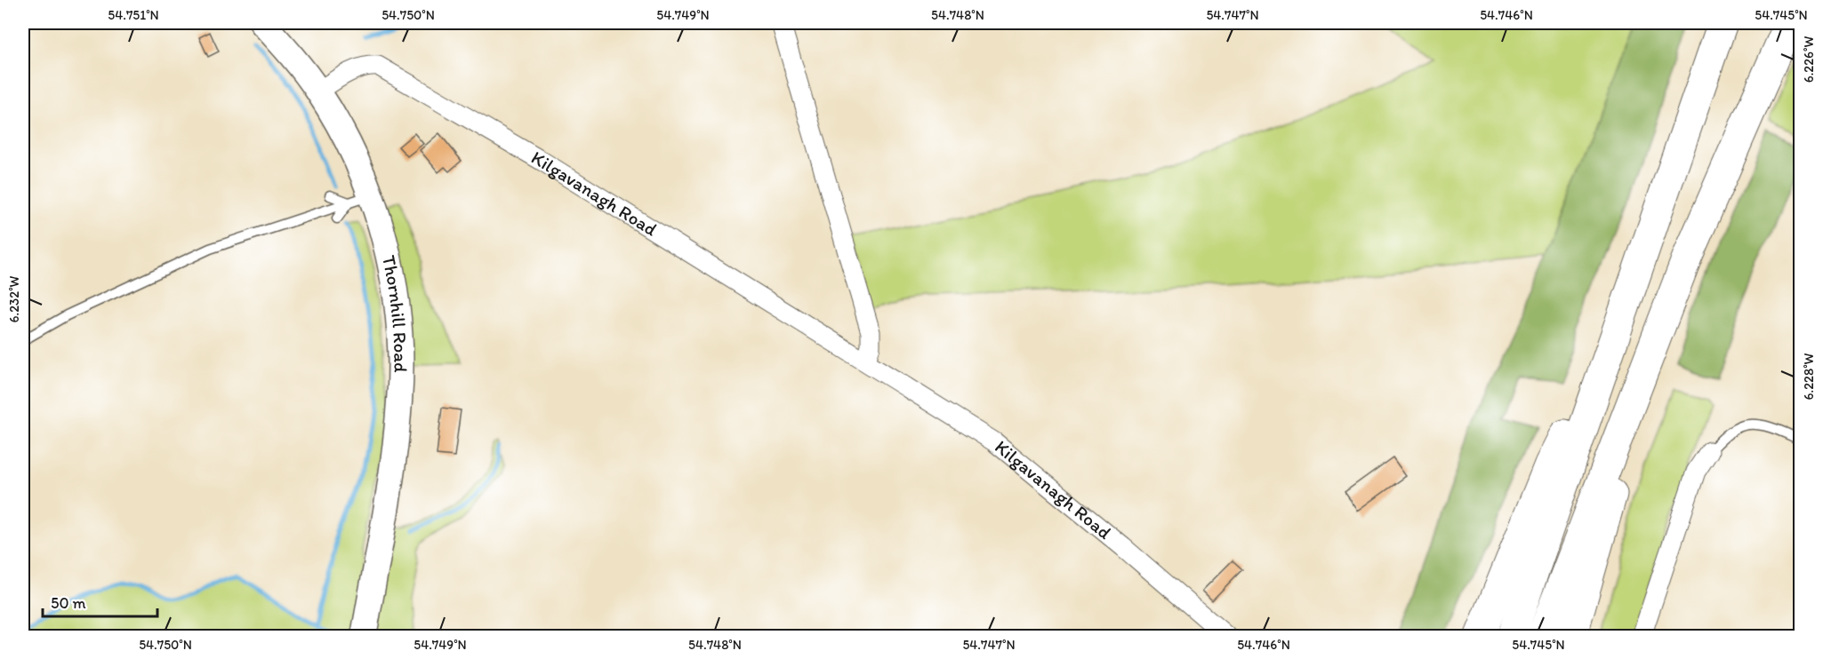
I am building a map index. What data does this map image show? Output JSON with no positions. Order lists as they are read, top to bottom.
{
  "streets": {
    "street": ["Kilgavanagh Road", "Thornhill Road"]
  },
  "crossings": [
    ["Kilgavanagh Road", "Thornhill Road"]
  ],
  "scale_bar": "50 m",
  "coordinates": [
    "54.751°N",
    "54.750°N",
    "54.749°N",
    "54.748°N",
    "54.747°N",
    "54.746°N",
    "54.745°N",
    "6.226°W",
    "6.232°W",
    "6.228°W"
  ]
}
